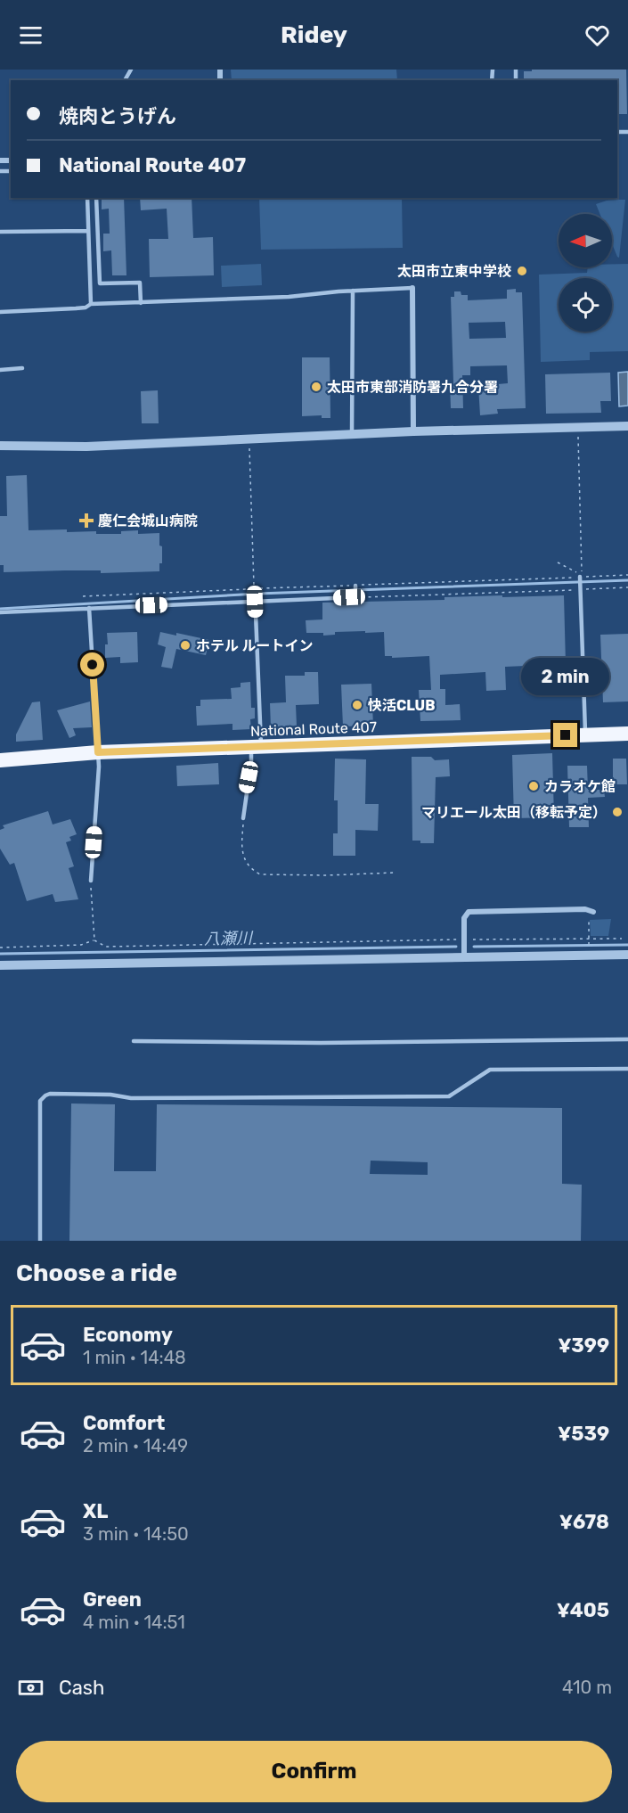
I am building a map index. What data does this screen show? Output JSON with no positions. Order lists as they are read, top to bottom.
{
  "streets": {
    "highway": ["National Route 407"]
  },
  "water": ["八瀬川"],
  "places": {
    "other": [
      "太田市立東中学校",
      "太田市東部消防署九合分署",
      "ホテル ルートイン",
      "快活CLUB",
      "カラオケ館",
      "マリエール太田（移転予定）"
    ],
    "health": ["慶仁会城山病院"]
  },
  "north": "left",
  "page": {
    "header": "Ridey",
    "banner": ["焼肉とうげん", "National Route 407"],
    "bubble": "2 min",
    "heading": "Choose a ride",
    "list": [
      {
        "name": "Economy",
        "note": "1 min · 14:48",
        "value": "¥399"
      },
      {
        "name": "Comfort",
        "note": "2 min · 14:49",
        "value": "¥539"
      },
      {
        "name": "XL",
        "note": "3 min · 14:50",
        "value": "¥678"
      },
      {
        "name": "Green",
        "note": "4 min · 14:51",
        "value": "¥405"
      }
    ],
    "pay": ["Cash", "410 m"],
    "buttons": "Confirm"
  }
}
